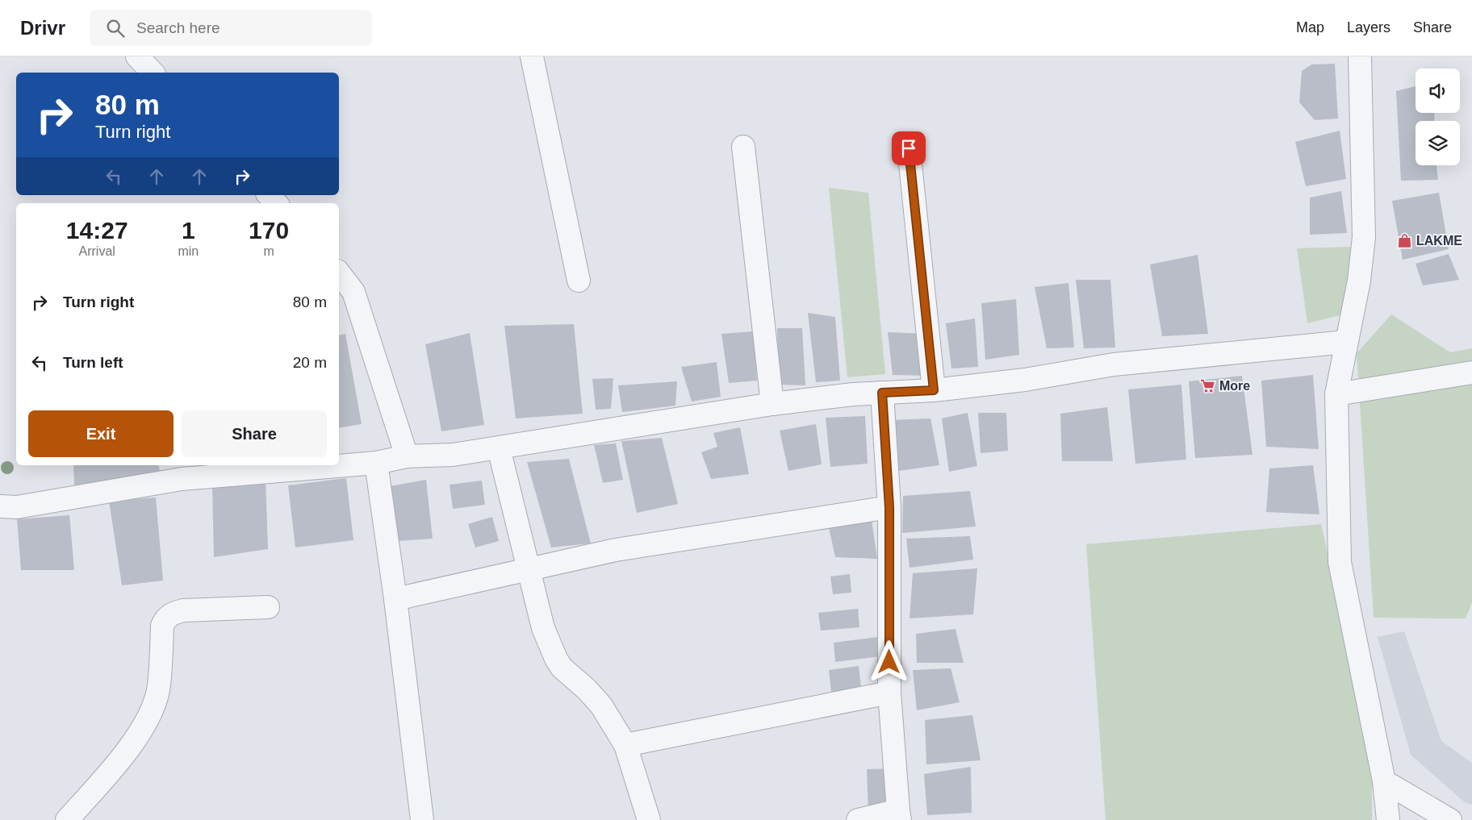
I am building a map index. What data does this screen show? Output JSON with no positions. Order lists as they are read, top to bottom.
{
  "places": {
    "shop": ["LAKME"],
    "supermarket": ["More"]
  },
  "page": {
    "header": "Drivr",
    "search": "Search here",
    "nav": ["Map", "Layers", "Share"],
    "turn": ["80 m", "Turn right"],
    "eta": [
      "14:27",
      "Arrival",
      "1",
      "min",
      "170",
      "m"
    ],
    "list": [
      {
        "name": "Turn right",
        "value": "80 m"
      },
      {
        "name": "Turn left",
        "value": "20 m"
      }
    ],
    "buttons": ["Exit", "Share"]
  }
}
